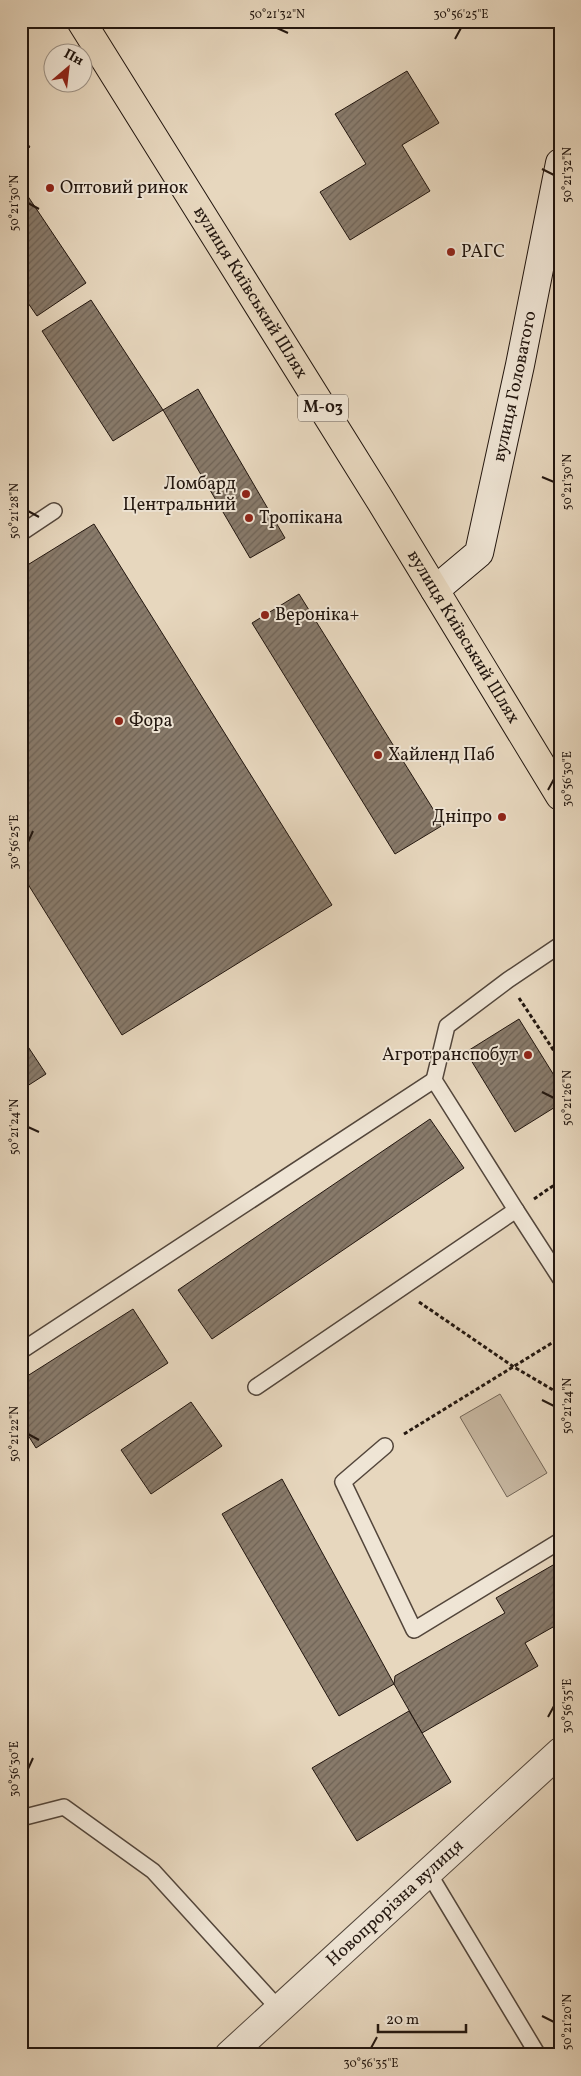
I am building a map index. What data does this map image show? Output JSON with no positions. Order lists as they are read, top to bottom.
{
  "streets": {
    "highway": ["вулиця Київський Шлях", "М-03"],
    "main road": ["вулиця Головатого", "Новопрорізна вулиця"]
  },
  "crossings": [
    ["вулиця Київський Шлях", "вулиця Головатого"]
  ],
  "places": [
    "Оптовий ринок",
    "РАГС",
    "Ломбард Центральний",
    "Тропікана",
    "Вероніка+",
    "Фора",
    "Хайленд Паб",
    "Дніпро",
    "Агротранспобут"
  ],
  "scale_bar": "20 m",
  "north": "top right",
  "coordinates": [
    "50°21'32\"N",
    "30°56'25\"E",
    "50°21'30\"N",
    "50°21'28\"N",
    "30°56'30\"E",
    "50°21'26\"N",
    "50°21'24\"N",
    "50°21'22\"N",
    "30°56'35\"E",
    "50°21'20\"N"
  ]
}
